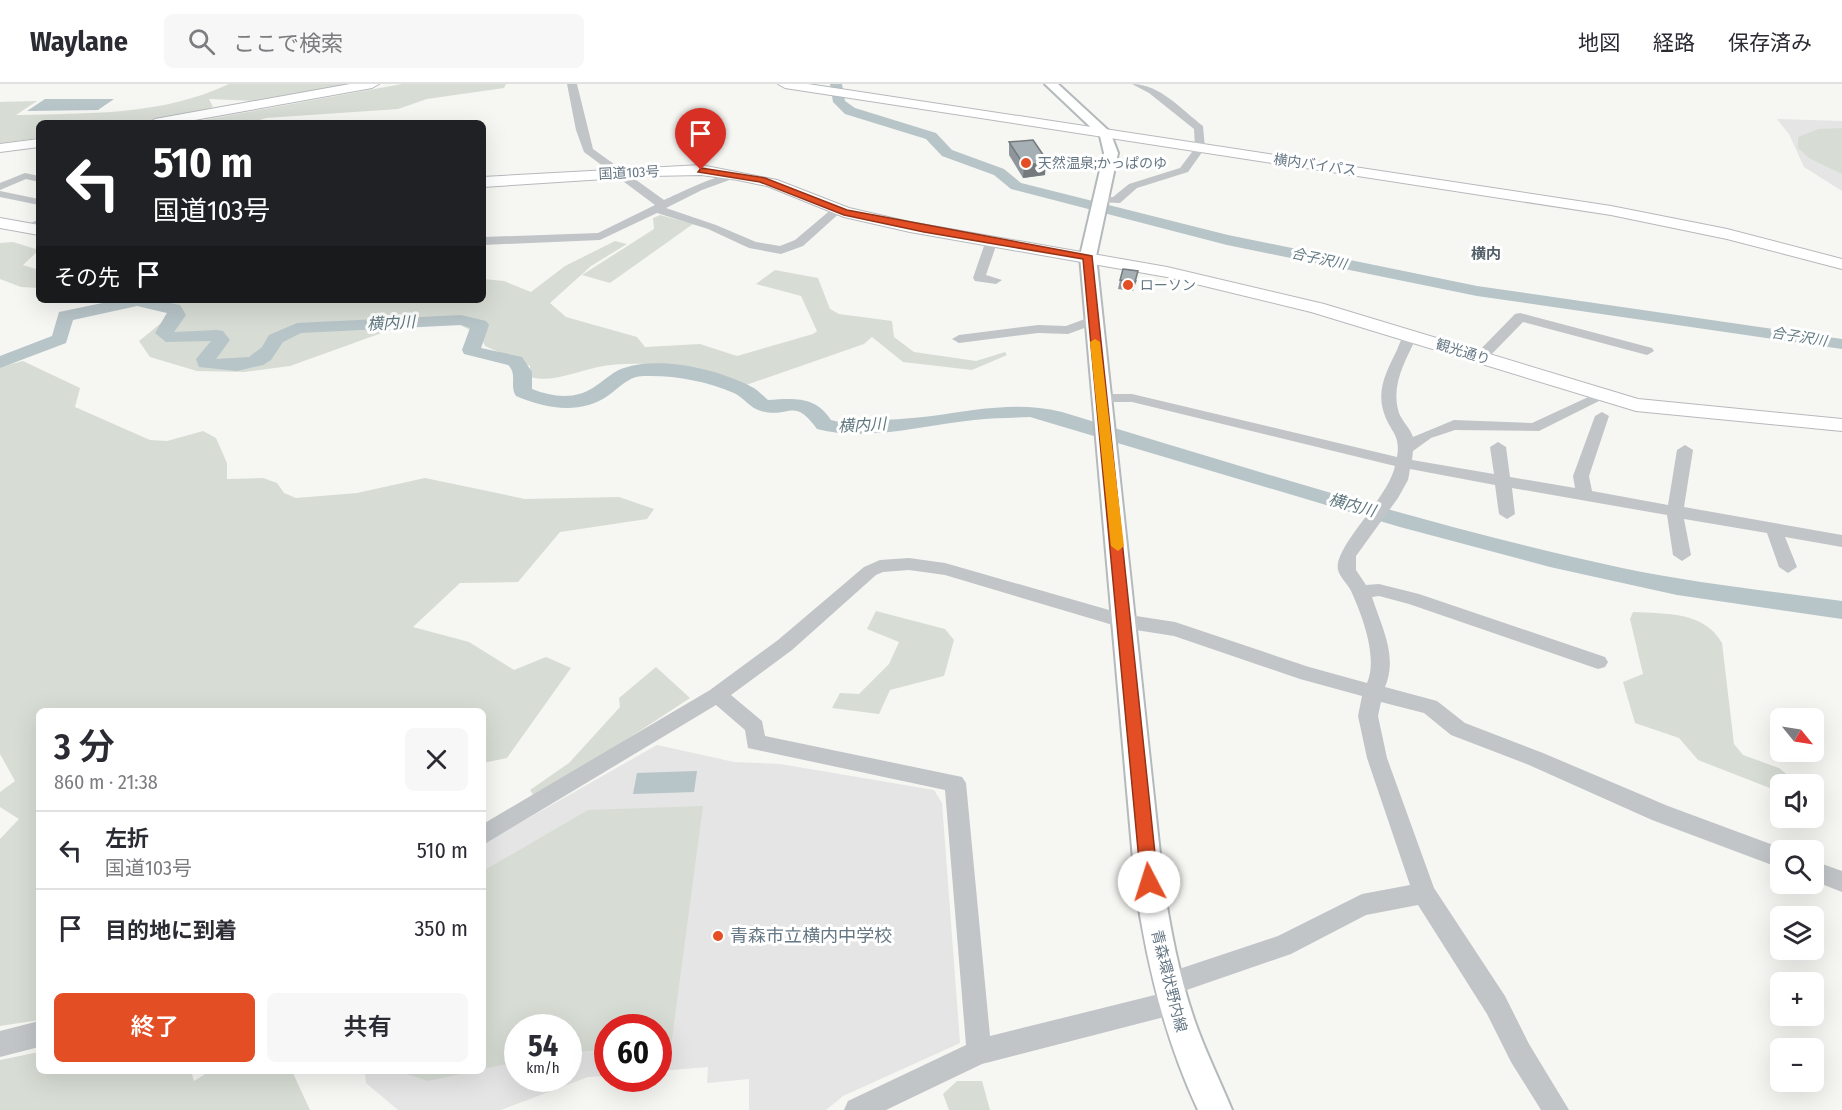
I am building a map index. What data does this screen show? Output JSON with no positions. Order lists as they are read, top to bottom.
{
  "streets": {
    "highway": ["横内バイパス", "国道103号", "観光通り"],
    "main road": ["青森環状野内線"]
  },
  "crossings": [
    ["横内バイパス", "青森環状野内線"],
    ["国道103号", "観光通り"],
    ["国道103号", "青森環状野内線"],
    ["観光通り", "青森環状野内線"]
  ],
  "districts": ["横内"],
  "water": ["合子沢川", "横内川"],
  "places": ["天然温泉;かっぱのゆ", "ローソン", "青森市立横内中学校"],
  "north": "bottom right",
  "page": {
    "header": "Waylane",
    "search": "ここで検索",
    "nav": ["地図", "経路", "保存済み"],
    "turn": ["510 m", "国道103号"],
    "then": "その先",
    "map_buttons": ["+", "−"],
    "heading": ["3 分", "860 m · 21:38"],
    "list": [
      {
        "name": "左折",
        "note": "国道103号",
        "value": "510 m"
      },
      {
        "name": "目的地に到着",
        "value": "350 m"
      }
    ],
    "buttons": ["終了", "共有"],
    "speed": "54 km/h",
    "limit": "60"
  }
}
